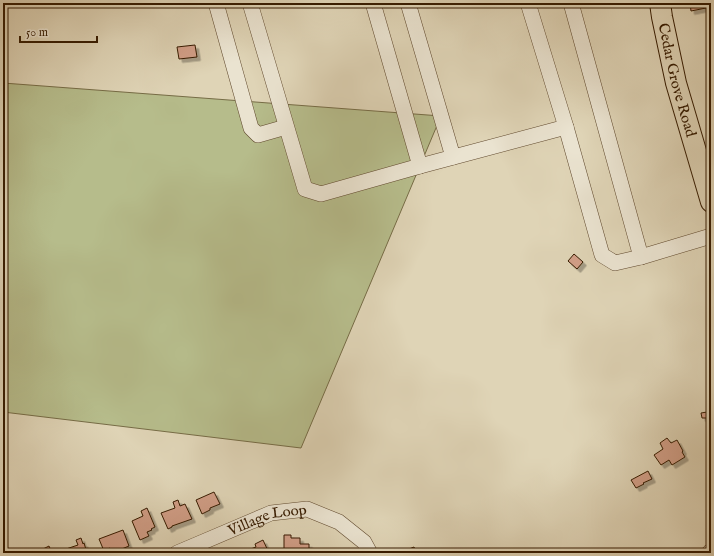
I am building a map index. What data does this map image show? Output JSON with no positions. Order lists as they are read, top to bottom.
{
  "streets": {
    "main road": ["Cedar Grove Road"],
    "street": ["Village Loop"]
  },
  "scale_bar": "50 m"
}
